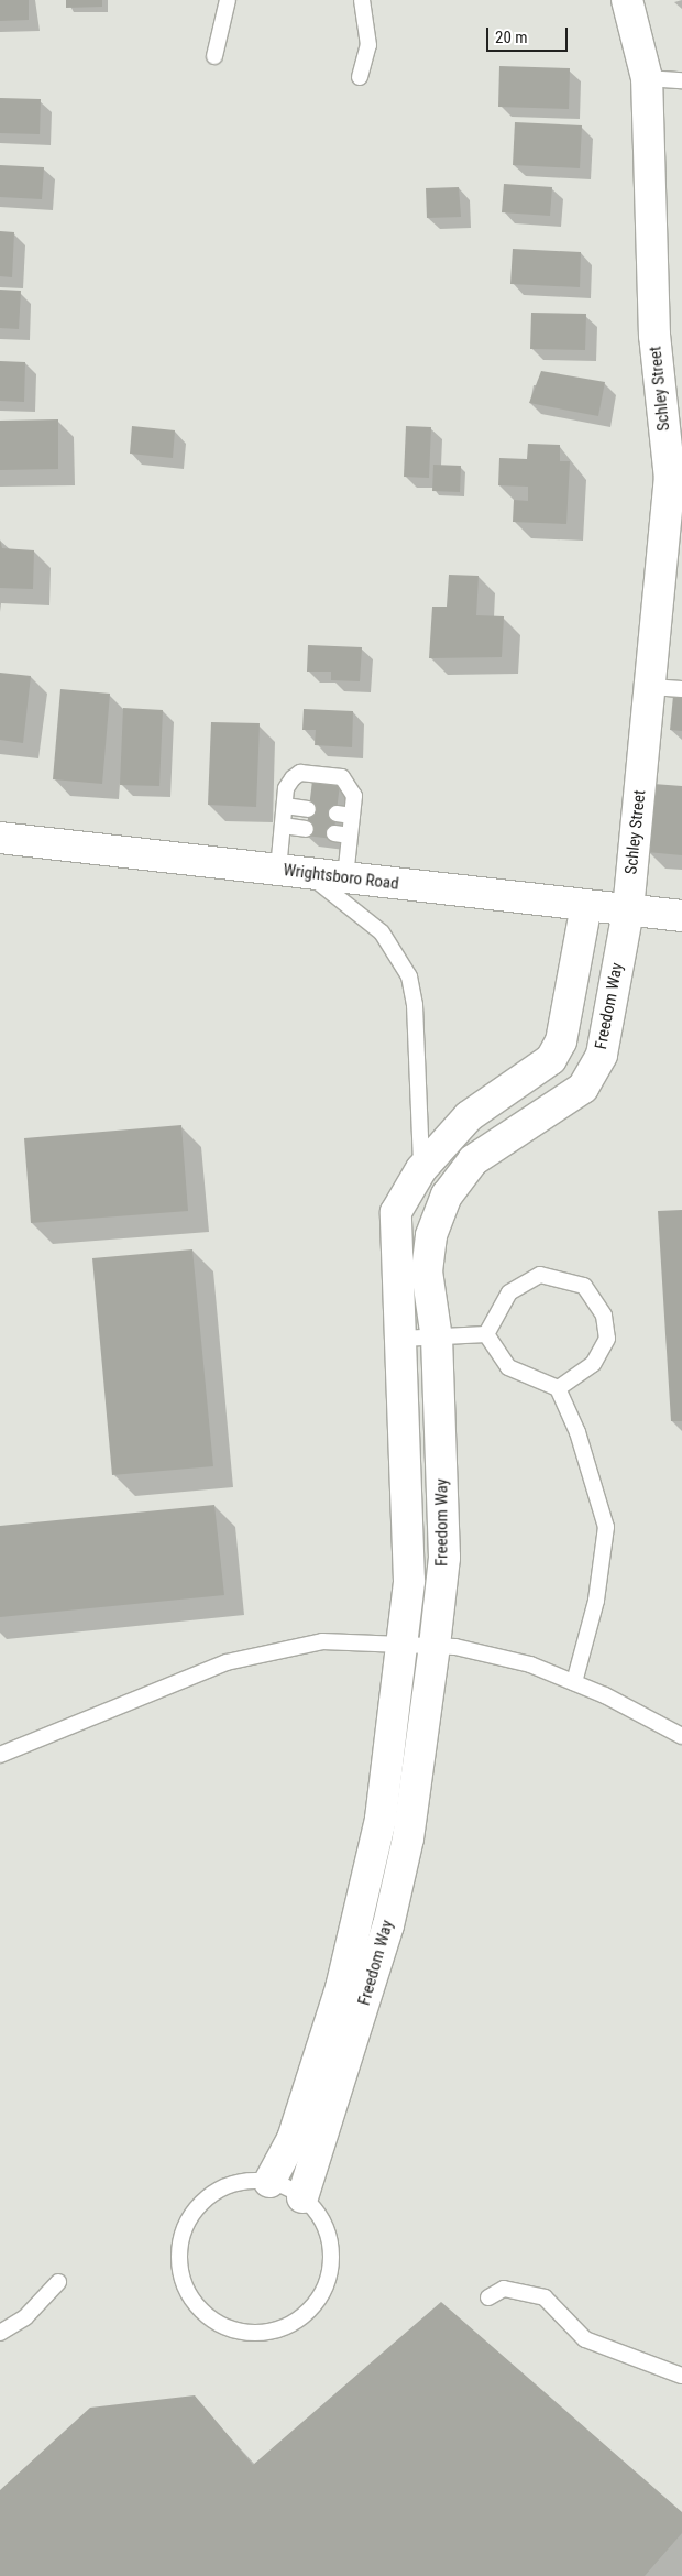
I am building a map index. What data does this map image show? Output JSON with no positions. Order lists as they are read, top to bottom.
{
  "streets": {
    "street": ["Schley Street", "Wrightsboro Road", "Freedom Way"]
  },
  "crossings": [
    ["Schley Street", "Wrightsboro Road"],
    ["Schley Street", "Freedom Way"],
    ["Wrightsboro Road", "Freedom Way"]
  ],
  "scale_bar": "20 m"
}
